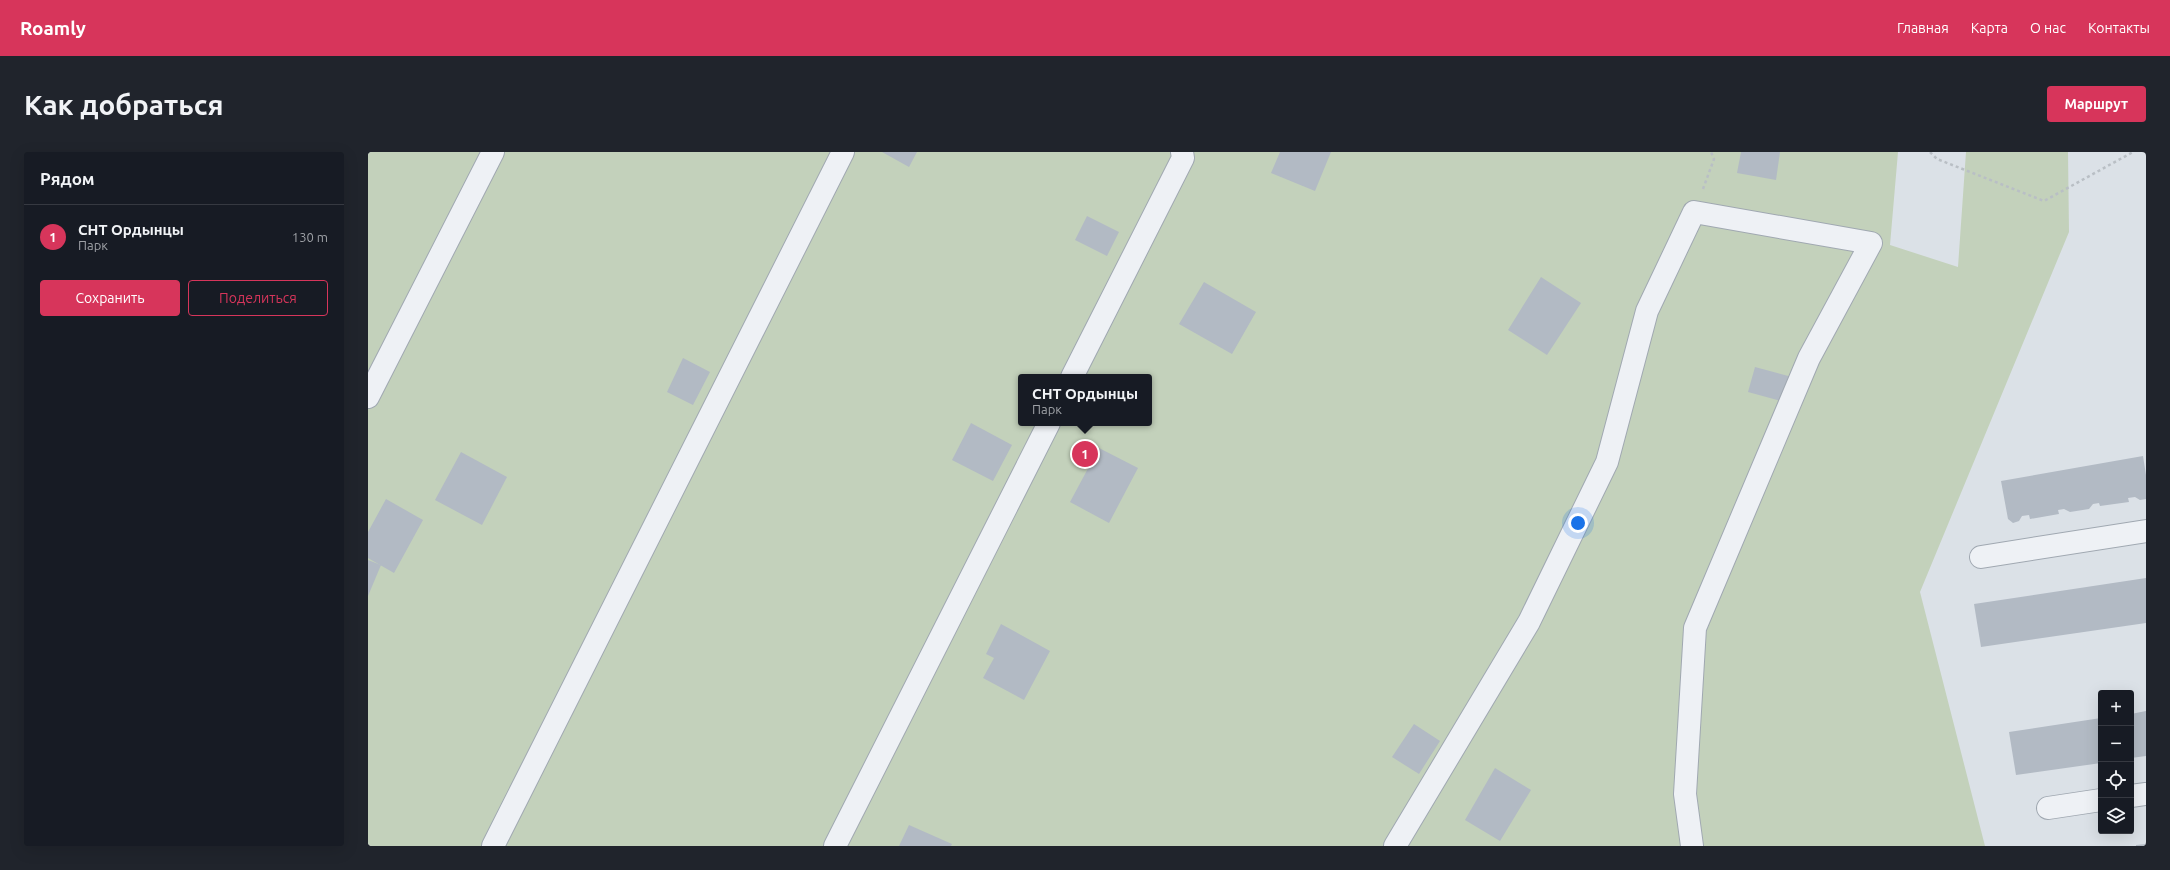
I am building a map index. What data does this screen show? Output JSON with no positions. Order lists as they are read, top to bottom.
{
  "page": {
    "header": "Roamly",
    "nav": [
      "Главная",
      "Карта",
      "О нас",
      "Контакты"
    ],
    "buttons": [
      "Маршрут",
      ["Сохранить", "Поделиться"]
    ],
    "title": "Как добраться",
    "heading": "Рядом",
    "list": [
      {
        "mark": "1",
        "name": "СНТ Ордынцы",
        "note": "Парк",
        "value": "130 m"
      }
    ],
    "popup": ["СНТ Ордынцы", "Парк"],
    "pins": "1",
    "map_buttons": ["+", "−"]
  }
}
